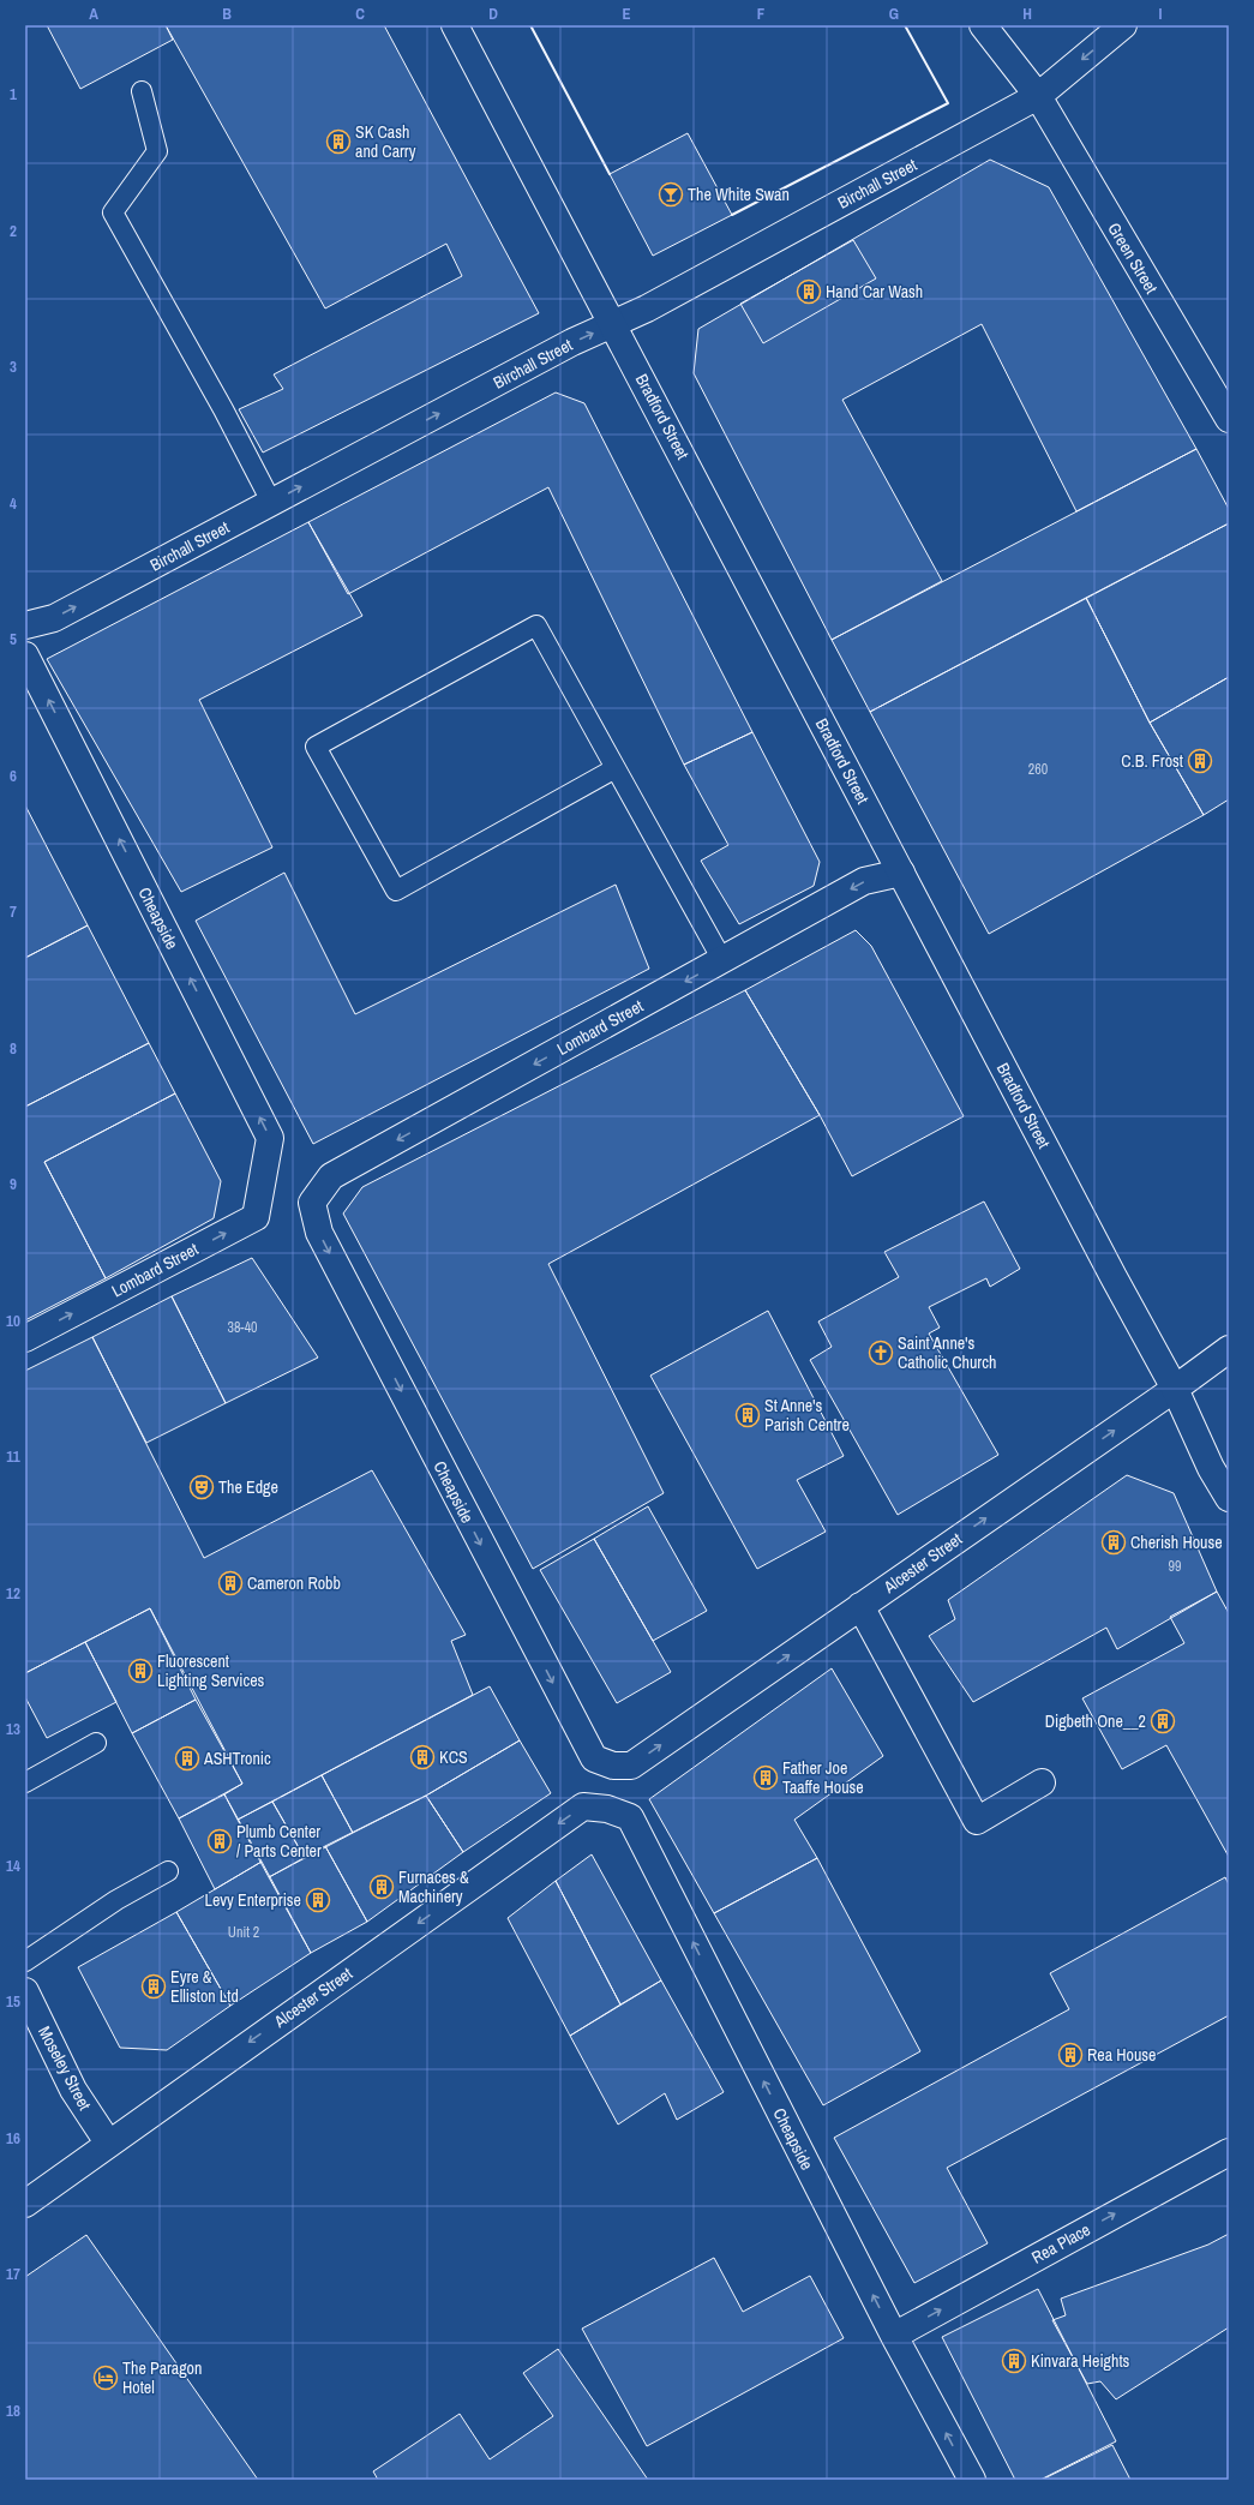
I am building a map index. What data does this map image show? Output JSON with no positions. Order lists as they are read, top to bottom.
{
  "streets": {
    "street": [
      "Birchall Street",
      "Green Street",
      "Bradford Street",
      "Cheapside",
      "Lombard Street",
      "Alcester Street",
      "Moseley Street",
      "Rea Place"
    ]
  },
  "crossings": [
    ["Birchall Street", "Green Street"],
    ["Birchall Street", "Bradford Street"],
    ["Bradford Street", "Lombard Street"],
    ["Bradford Street", "Alcester Street"],
    ["Cheapside", "Lombard Street"],
    ["Cheapside", "Alcester Street"],
    ["Cheapside", "Rea Place"],
    ["Alcester Street", "Moseley Street"]
  ],
  "one_way": ["Rea Place"],
  "places": {
    "building": [
      "SK Cash and Carry",
      "Hand Car Wash",
      "C.B. Frost",
      "St Anne's Parish Centre",
      "Cherish House",
      "Cameron Robb",
      "Fluorescent Lighting Services",
      "Digbeth One__2",
      "KCS",
      "ASHTronic",
      "Father Joe Taaffe House",
      "Plumb Center / Parts Center",
      "Furnaces & Machinery",
      "Levy Enterprise",
      "Eyre & Elliston Ltd",
      "Rea House",
      "Kinvara Heights"
    ],
    "bar": ["The White Swan"],
    "church": ["Saint Anne's Catholic Church"],
    "theatre": ["The Edge"],
    "hotel": ["The Paragon Hotel"]
  },
  "house_numbers": [
    "260",
    "38-40",
    "99",
    "Unit 2"
  ],
  "grid": {
    "columns": [
      "A",
      "B",
      "C",
      "D",
      "E",
      "F",
      "G",
      "H",
      "I"
    ],
    "rows": [
      "1",
      "2",
      "3",
      "4",
      "5",
      "6",
      "7",
      "8",
      "9",
      "10",
      "11",
      "12",
      "13",
      "14",
      "15",
      "16",
      "17",
      "18"
    ]
  }
}
